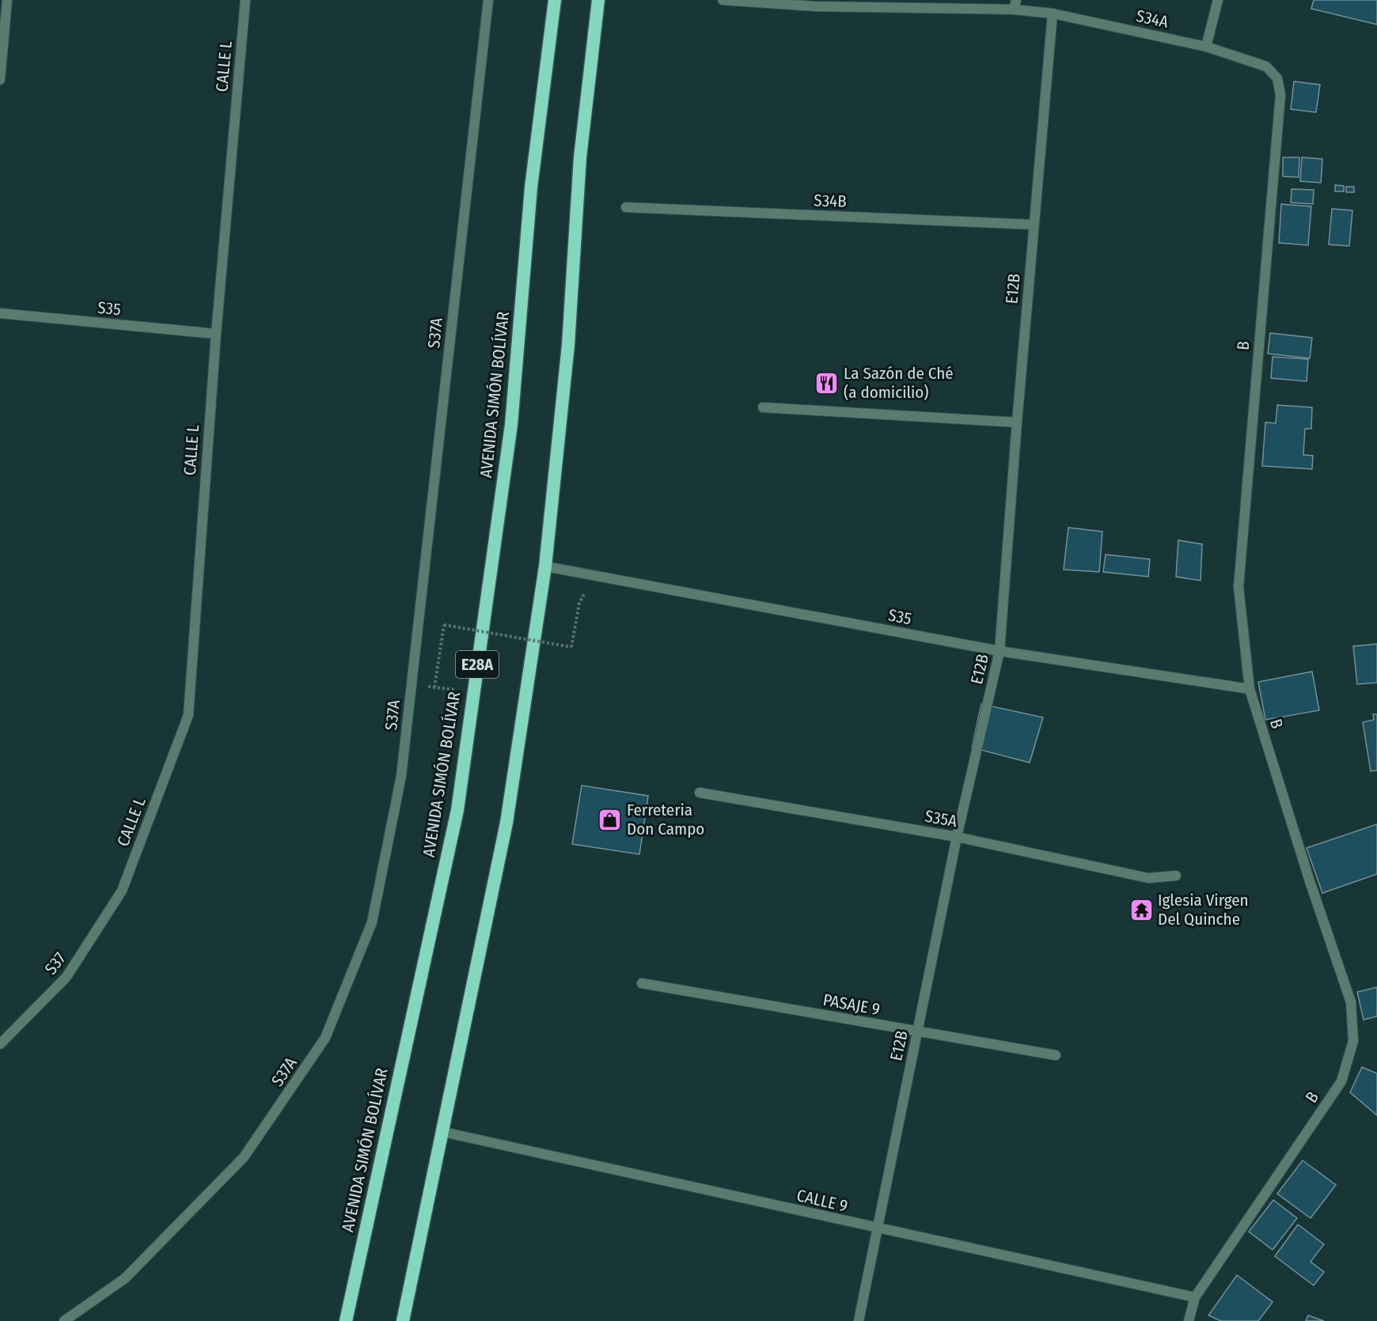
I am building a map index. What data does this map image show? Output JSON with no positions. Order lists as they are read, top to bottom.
{
  "streets": {
    "highway": ["AVENIDA SIMÓN BOLÍVAR", "E28A"],
    "street": [
      "S34A",
      "CALLE L",
      "S34B",
      "E12B",
      "S35",
      "S37A",
      "B",
      "S35A",
      "S37",
      "PASAJE 9",
      "CALLE 9"
    ]
  },
  "crossings": [
    ["S34A", "E12B"],
    ["S34A", "B"],
    ["CALLE L", "S35"],
    ["CALLE L", "S37"],
    ["S34B", "E12B"],
    ["E12B", "S35"],
    ["E12B", "S35A"],
    ["E12B", "PASAJE 9"],
    ["E12B", "CALLE 9"],
    ["S35", "B"],
    ["B", "CALLE 9"]
  ],
  "places": {
    "restaurant": ["La Sazón de Ché (a domicilio)"],
    "shop": ["Ferreteria Don Campo"],
    "temple": ["Iglesia Virgen Del Quinche"]
  }
}
